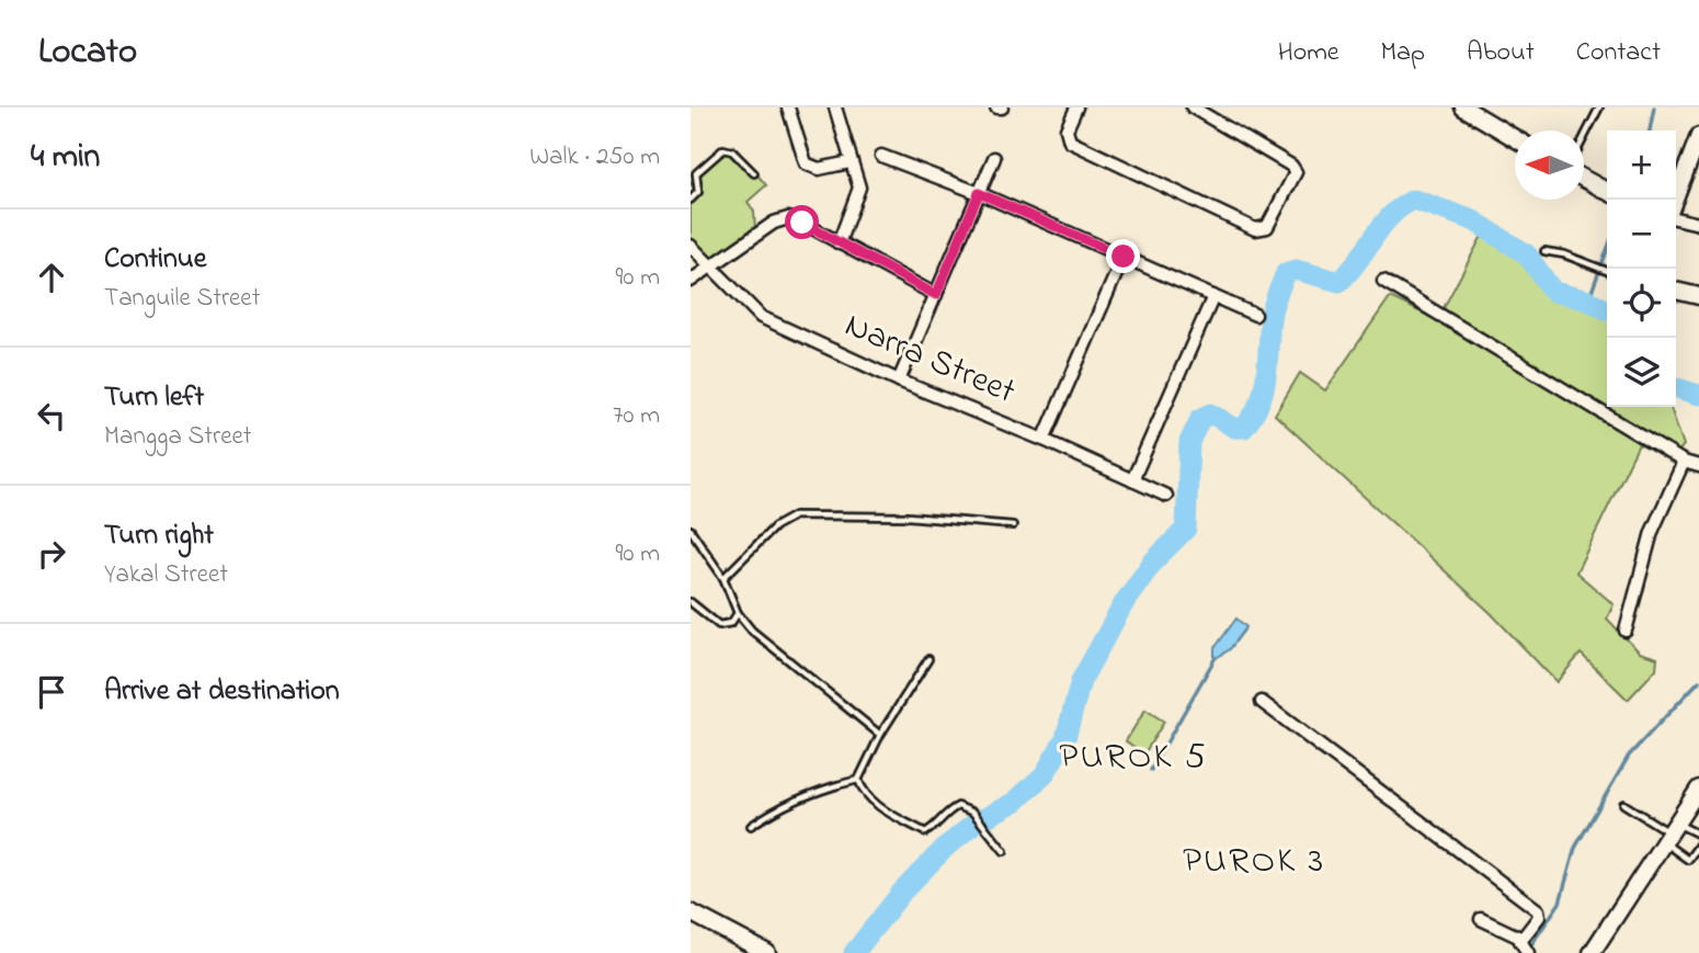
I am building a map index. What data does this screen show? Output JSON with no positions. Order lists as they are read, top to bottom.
{
  "streets": {
    "street": ["Narra Street"]
  },
  "districts": ["PUROK 5", "PUROK 3"],
  "north": "left",
  "page": {
    "header": "Locato",
    "nav": [
      "Home",
      "Map",
      "About",
      "Contact"
    ],
    "heading": ["4 min", "Walk · 250 m"],
    "map_buttons": ["+", "−"],
    "list": [
      ["Continue", "Tanguile Street", "90 m"],
      ["Turn left", "Mangga Street", "70 m"],
      ["Turn right", "Yakal Street", "90 m"],
      "Arrive at destination"
    ]
  }
}
